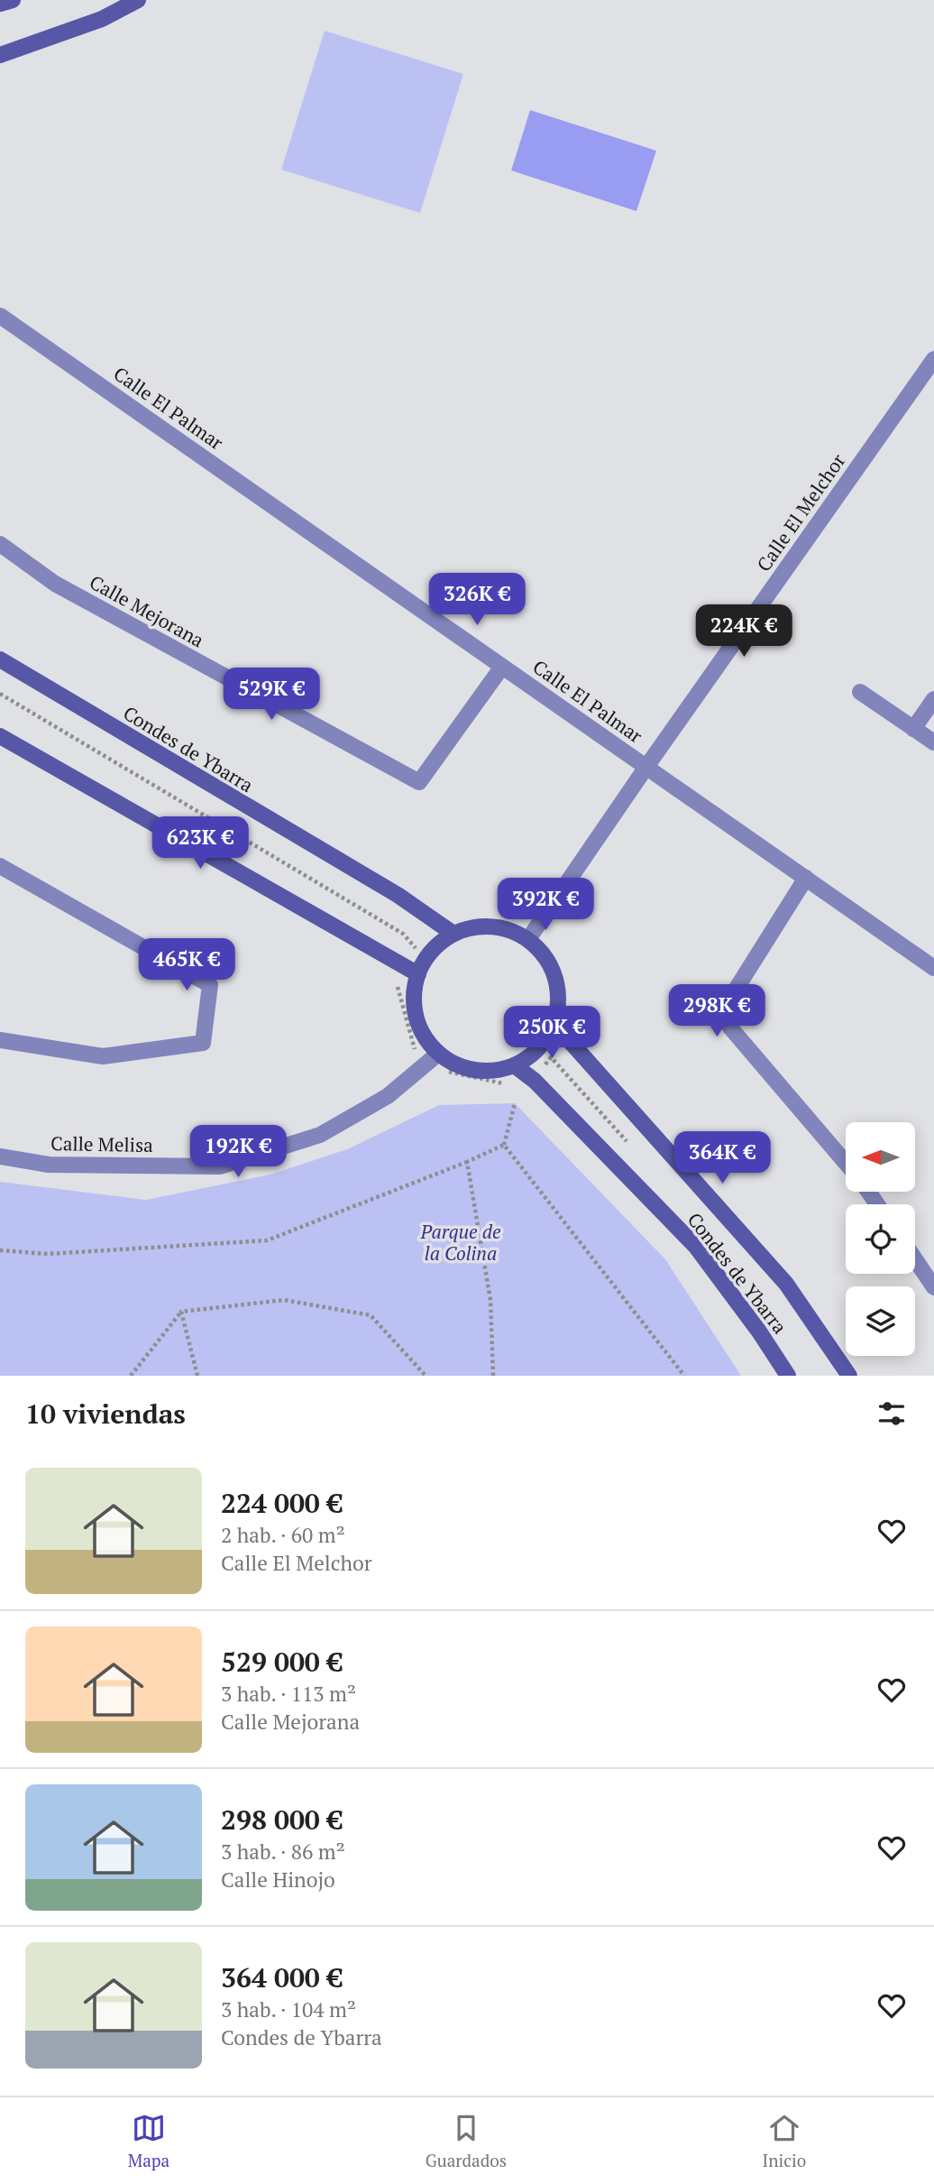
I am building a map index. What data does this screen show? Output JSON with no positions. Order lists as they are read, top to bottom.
{
  "streets": {
    "main road": ["Condes de Ybarra"],
    "street": [
      "Calle El Palmar",
      "Calle El Melchor",
      "Calle Mejorana",
      "Calle Melisa"
    ]
  },
  "crossings": [
    ["Calle El Palmar", "Calle El Melchor"],
    ["Calle El Palmar", "Calle Mejorana"],
    ["Calle El Melchor", "Condes de Ybarra"],
    ["Calle El Melchor", "Calle Melisa"],
    ["Condes de Ybarra", "Calle Melisa"]
  ],
  "parks": ["Parque de la Colina"],
  "north": "left",
  "page": {
    "price": [
      "326K €",
      "224K €",
      "529K €",
      "623K €",
      "392K €",
      "465K €",
      "298K €",
      "250K €",
      "192K €",
      "364K €"
    ],
    "heading": "10 viviendas",
    "list": [
      {
        "name": "224 000 €",
        "note": "2 hab. · 60 m² · Calle El Melchor"
      },
      {
        "name": "529 000 €",
        "note": "3 hab. · 113 m² · Calle Mejorana"
      },
      {
        "name": "298 000 €",
        "note": "3 hab. · 86 m² · Calle Hinojo"
      },
      {
        "name": "364 000 €",
        "note": "3 hab. · 104 m² · Condes de Ybarra"
      }
    ],
    "tabs": ["Mapa", "Guardados", "Inicio"]
  }
}
